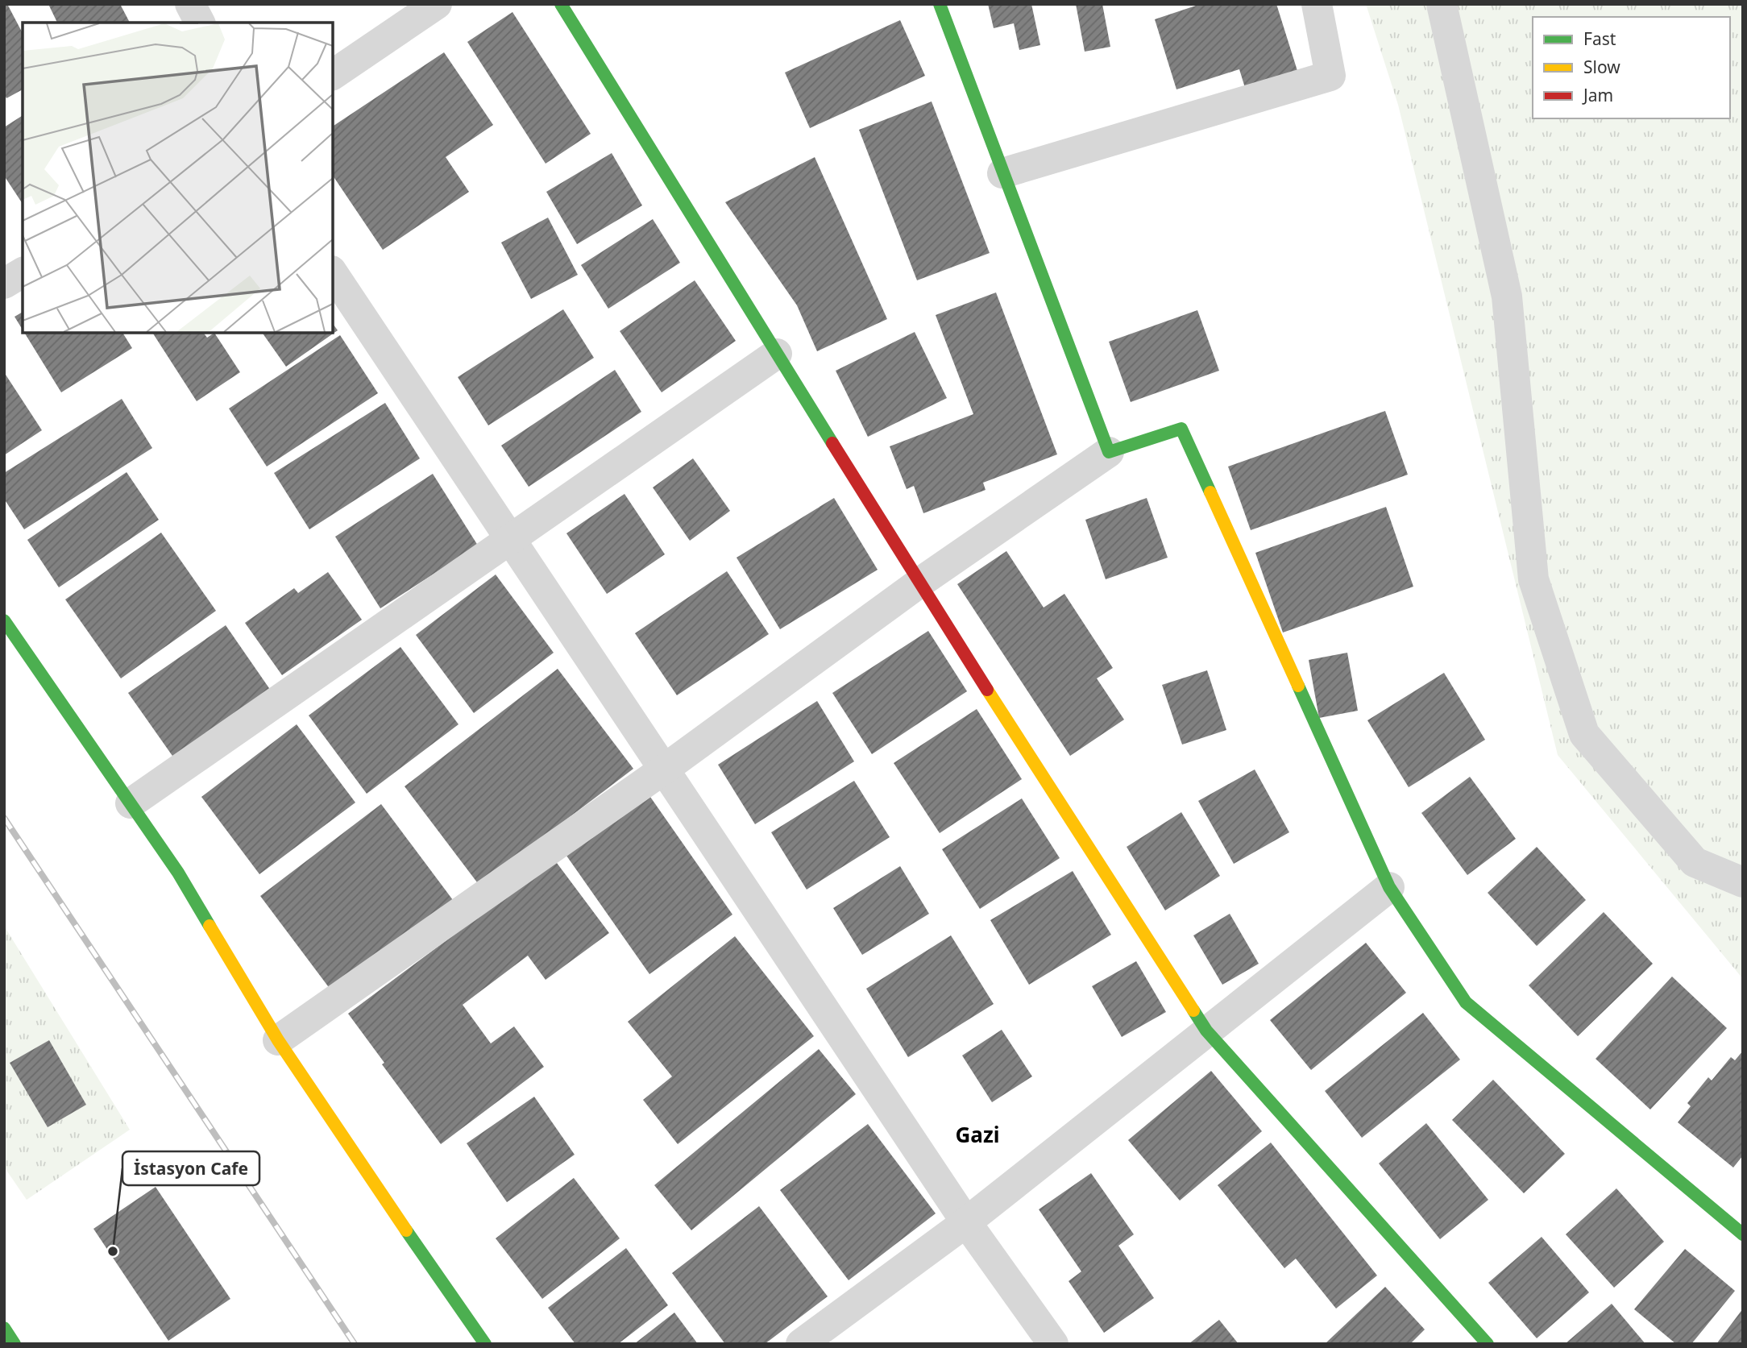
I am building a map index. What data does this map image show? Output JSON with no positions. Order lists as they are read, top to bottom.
{
  "districts": ["Gazi"],
  "places": ["İstasyon Cafe"],
  "legend": ["Fast", "Slow", "Jam"]
}
